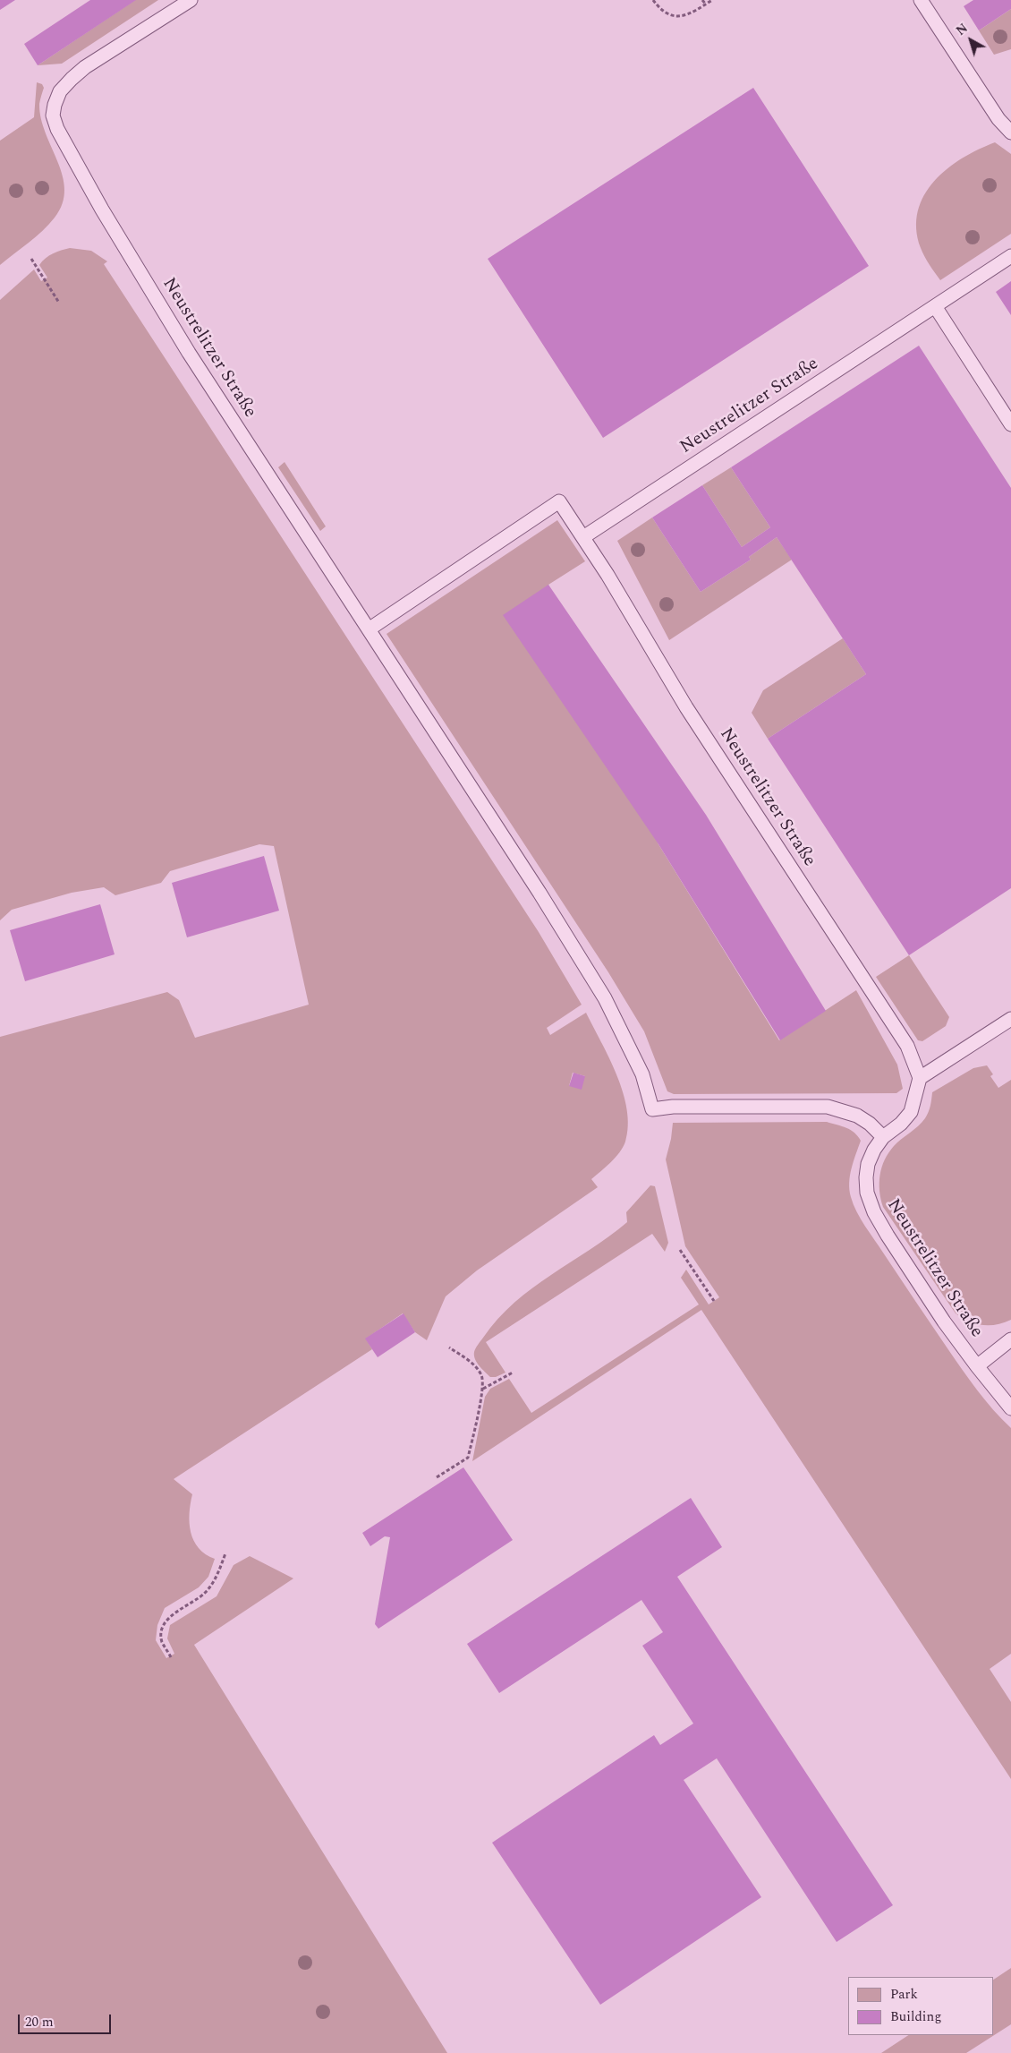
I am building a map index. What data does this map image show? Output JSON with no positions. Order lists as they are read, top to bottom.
{
  "streets": {
    "lane": ["Neustrelitzer Straße"]
  },
  "legend": ["Park", "Building"],
  "scale_bar": "20 m",
  "north": "top left"
}
